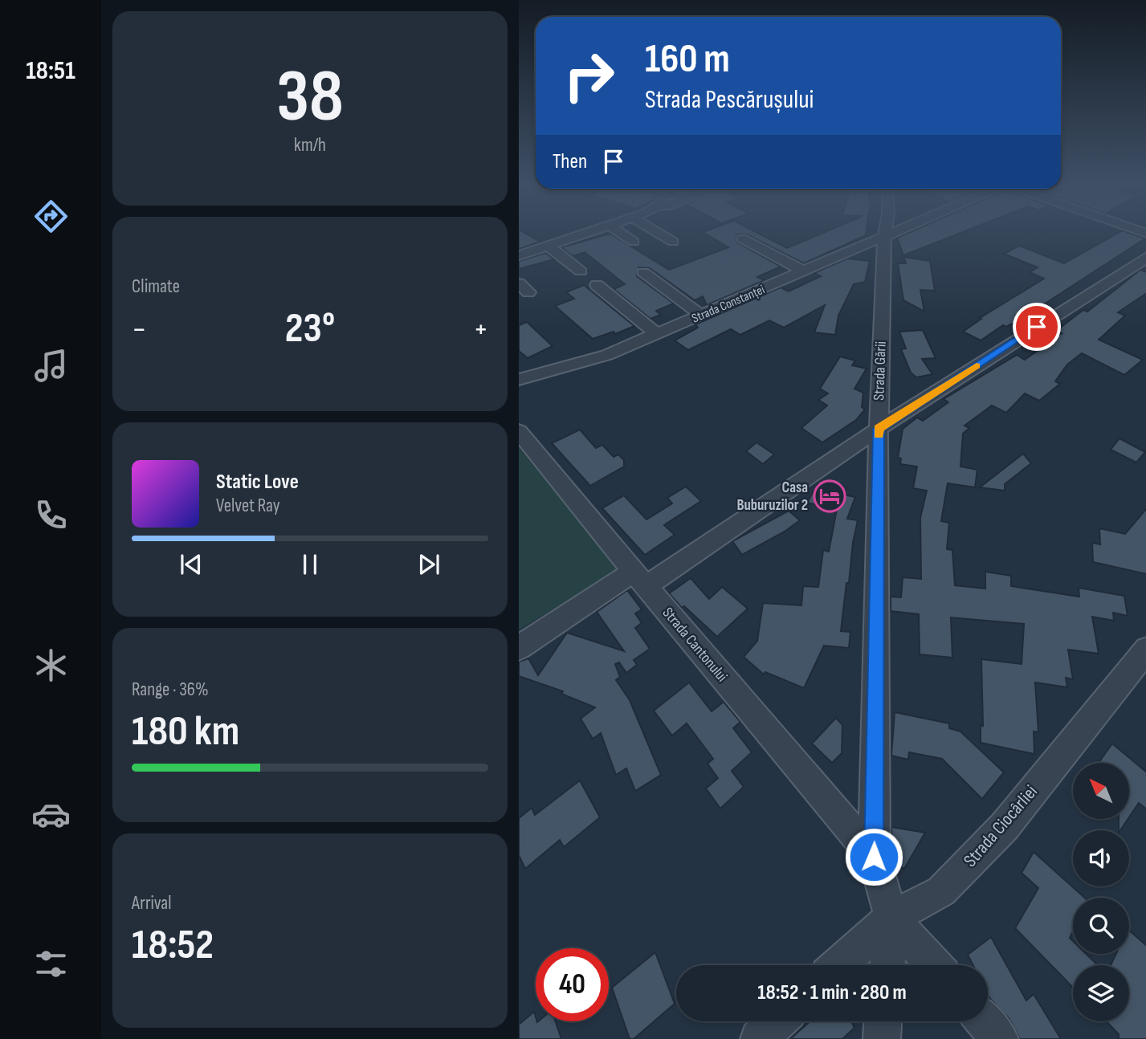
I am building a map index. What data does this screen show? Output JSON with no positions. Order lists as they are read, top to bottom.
{
  "streets": {
    "street": [
      "Strada Constanței",
      "Strada Gării",
      "Strada Cantonului",
      "Strada Ciocârliei"
    ]
  },
  "crossings": [
    ["Strada Gării", "Strada Cantonului"],
    ["Strada Gării", "Strada Ciocârliei"]
  ],
  "places": {
    "hotel": ["Casa Buburuzilor 2"]
  },
  "north": "top left",
  "page": {
    "tabs": "18:51",
    "tile": [
      ["38", "km/h"],
      "Climate",
      ["Range · 36%", "180 km"],
      ["Arrival", "18:52"]
    ],
    "turn": ["160 m", "Strada Pescărușului"],
    "then": "Then",
    "heat": ["−", "23°", "+"],
    "song": ["Static Love", "Velvet Ray"],
    "limit": "40",
    "trip": "18:52 · 1 min · 280 m"
  }
}
